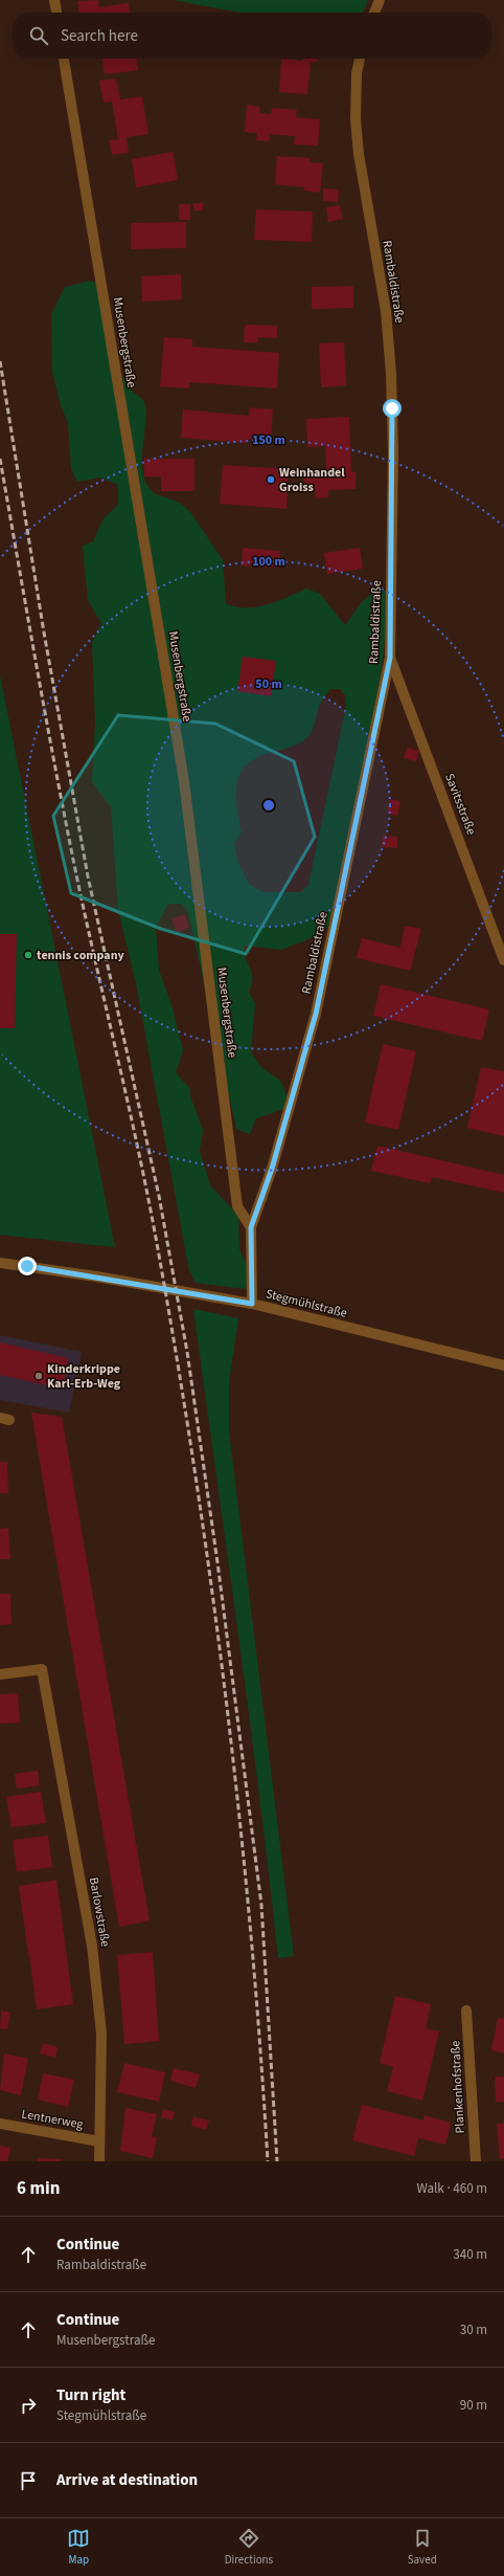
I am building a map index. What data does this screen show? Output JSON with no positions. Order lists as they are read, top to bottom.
{
  "streets": {
    "street": [
      "Rambaldistraße",
      "Musenbergstraße",
      "Savitsstraße",
      "Stegmühlstraße",
      "Barlowstraße",
      "Plankenhofstraße",
      "Lentnerweg"
    ]
  },
  "crossings": [
    ["Rambaldistraße", "Musenbergstraße"],
    ["Rambaldistraße", "Savitsstraße"],
    ["Barlowstraße", "Lentnerweg"]
  ],
  "places": ["Weinhandel Groiss", "tennis company", "Kinderkrippe Karl-Erb-Weg"],
  "page": {
    "search": "Search here",
    "heading": ["6 min", "Walk · 460 m"],
    "list": [
      ["Continue", "Rambaldistraße", "340 m"],
      ["Continue", "Musenbergstraße", "30 m"],
      ["Turn right", "Stegmühlstraße", "90 m"],
      "Arrive at destination"
    ],
    "nav": ["Map", "Directions", "Saved"]
  },
  "rings": ["150 m", "100 m", "50 m"]
}
